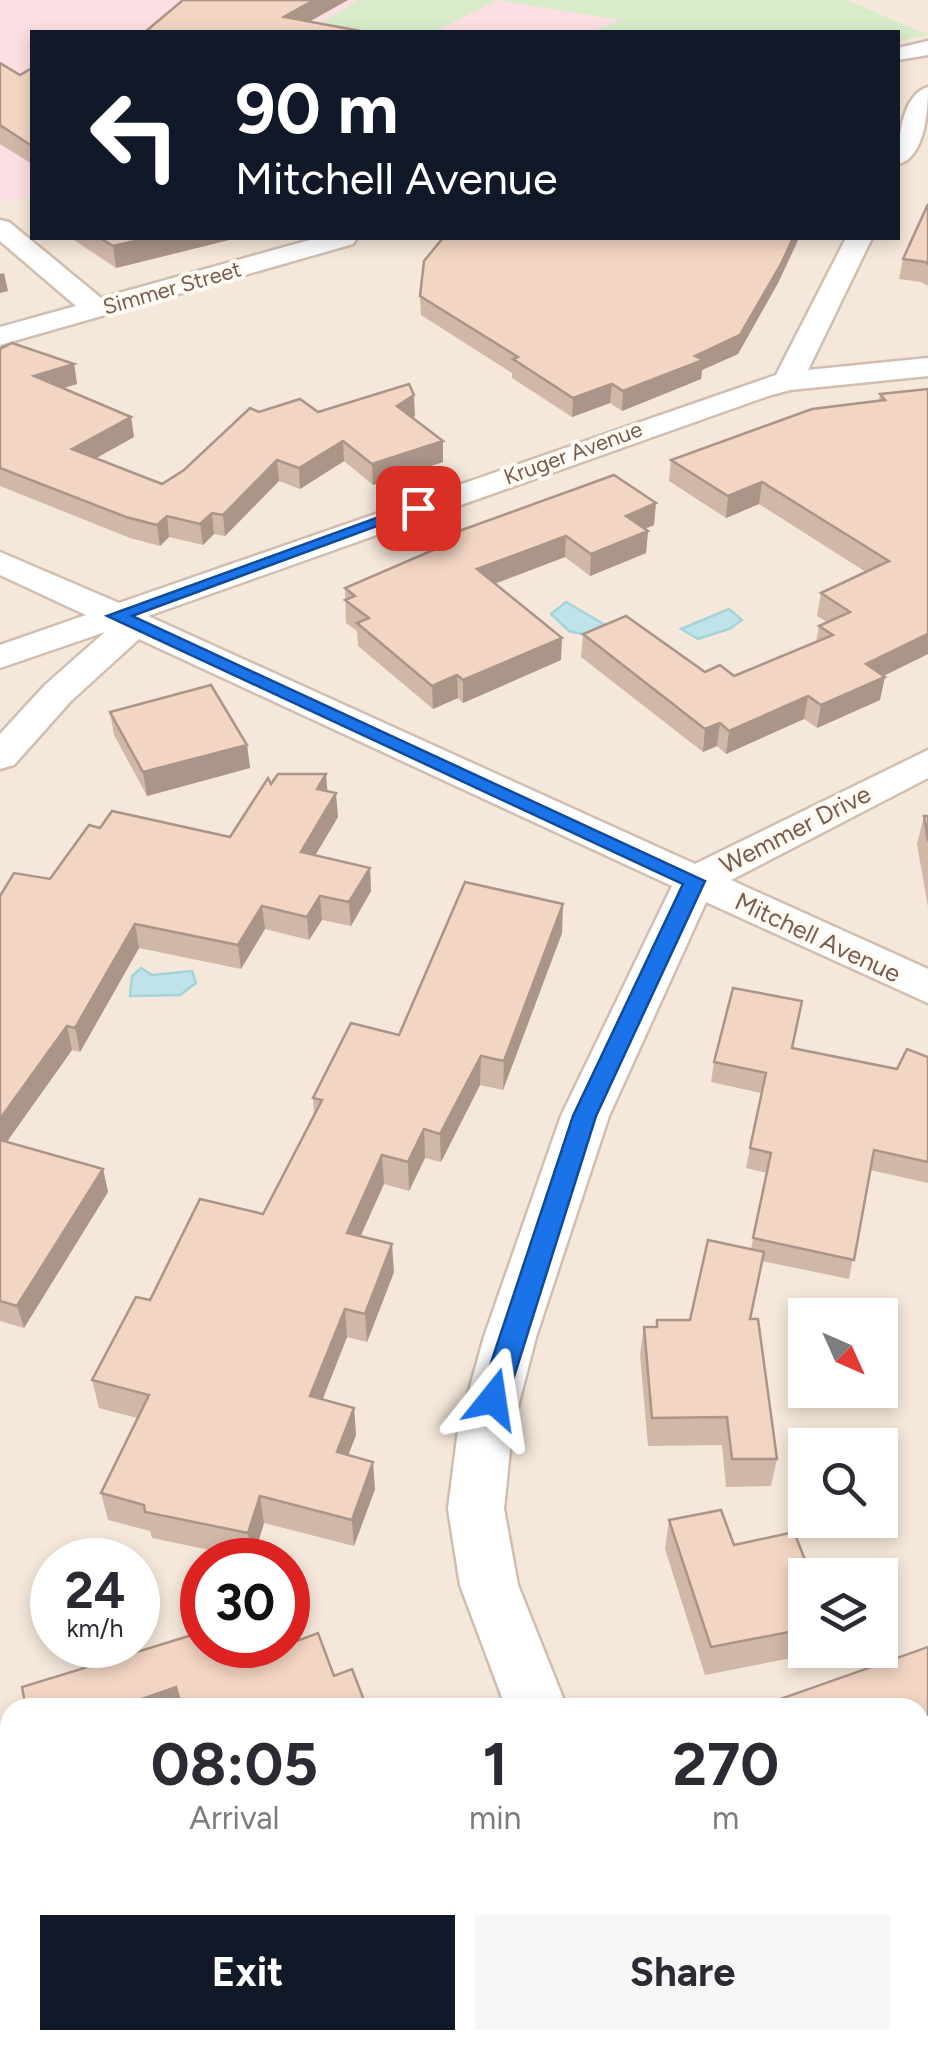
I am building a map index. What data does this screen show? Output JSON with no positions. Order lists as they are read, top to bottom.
{
  "streets": {
    "street": [
      "Simmer Street",
      "Kruger Avenue",
      "Wemmer Drive",
      "Mitchell Avenue"
    ]
  },
  "crossings": [
    ["Kruger Avenue", "Mitchell Avenue"],
    ["Wemmer Drive", "Mitchell Avenue"]
  ],
  "north": "bottom right",
  "page": {
    "turn": ["90 m", "Mitchell Avenue"],
    "speed": "24 km/h",
    "limit": "30",
    "eta": [
      "08:05",
      "Arrival",
      "1",
      "min",
      "270",
      "m"
    ],
    "buttons": ["Exit", "Share"]
  }
}
